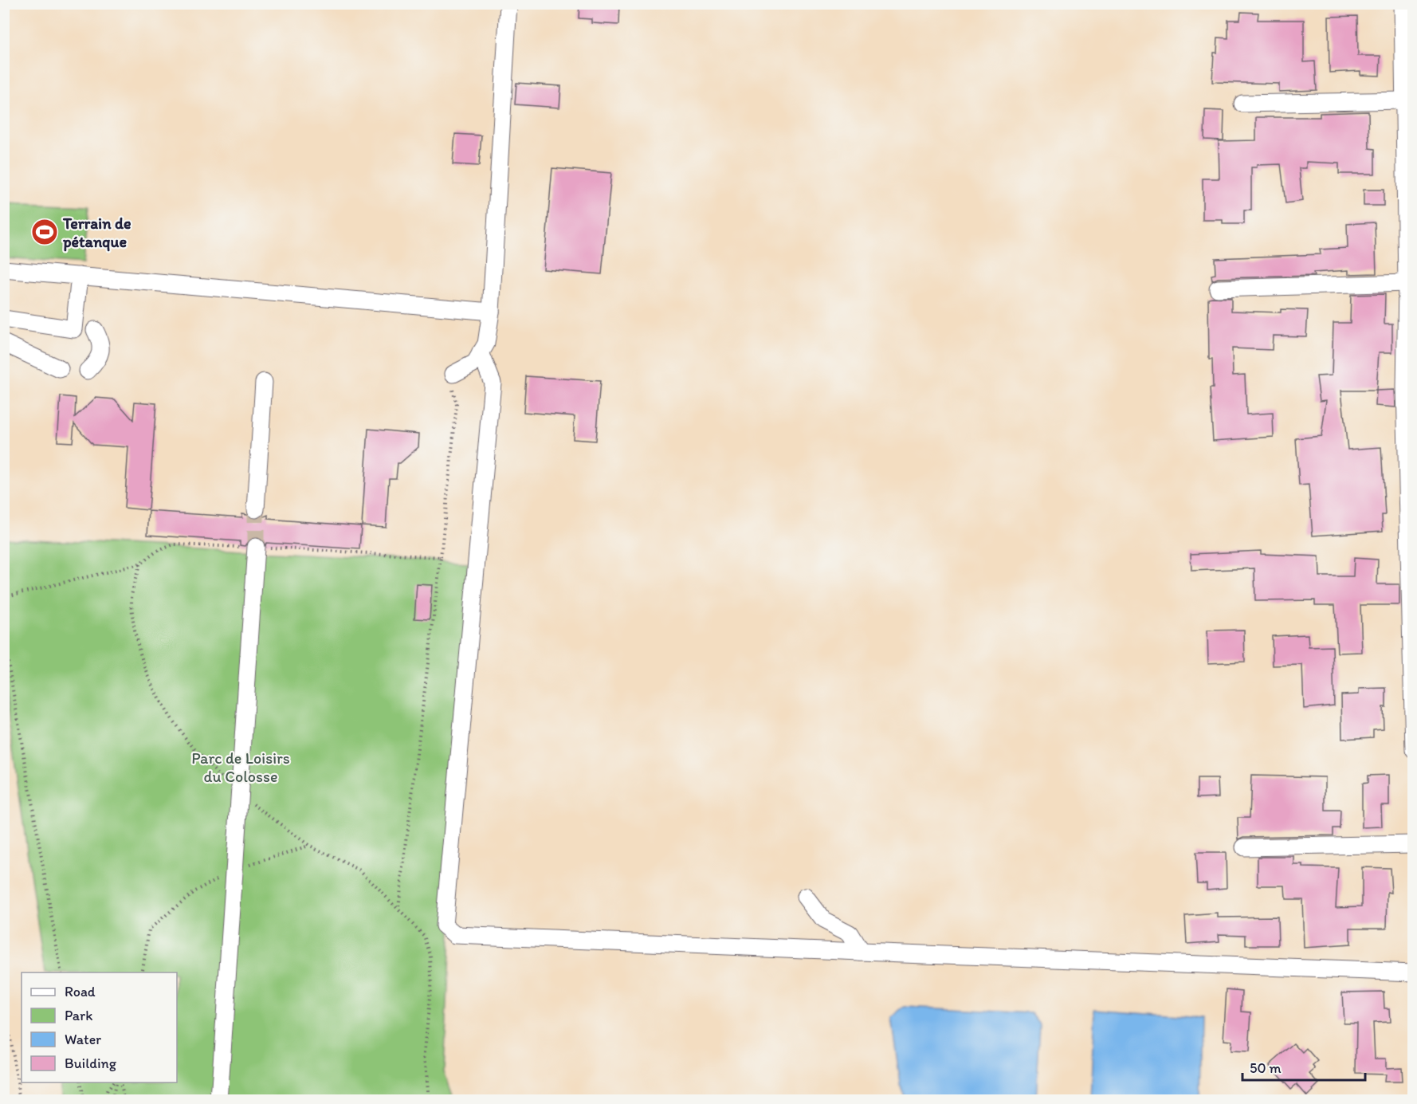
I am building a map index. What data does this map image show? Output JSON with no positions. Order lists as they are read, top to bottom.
{
  "parks": ["Parc de Loisirs du Colosse"],
  "places": {
    "sports": ["Terrain de pétanque"]
  },
  "legend": [
    "Road",
    "Park",
    "Water",
    "Building"
  ],
  "scale_bar": "50 m"
}
